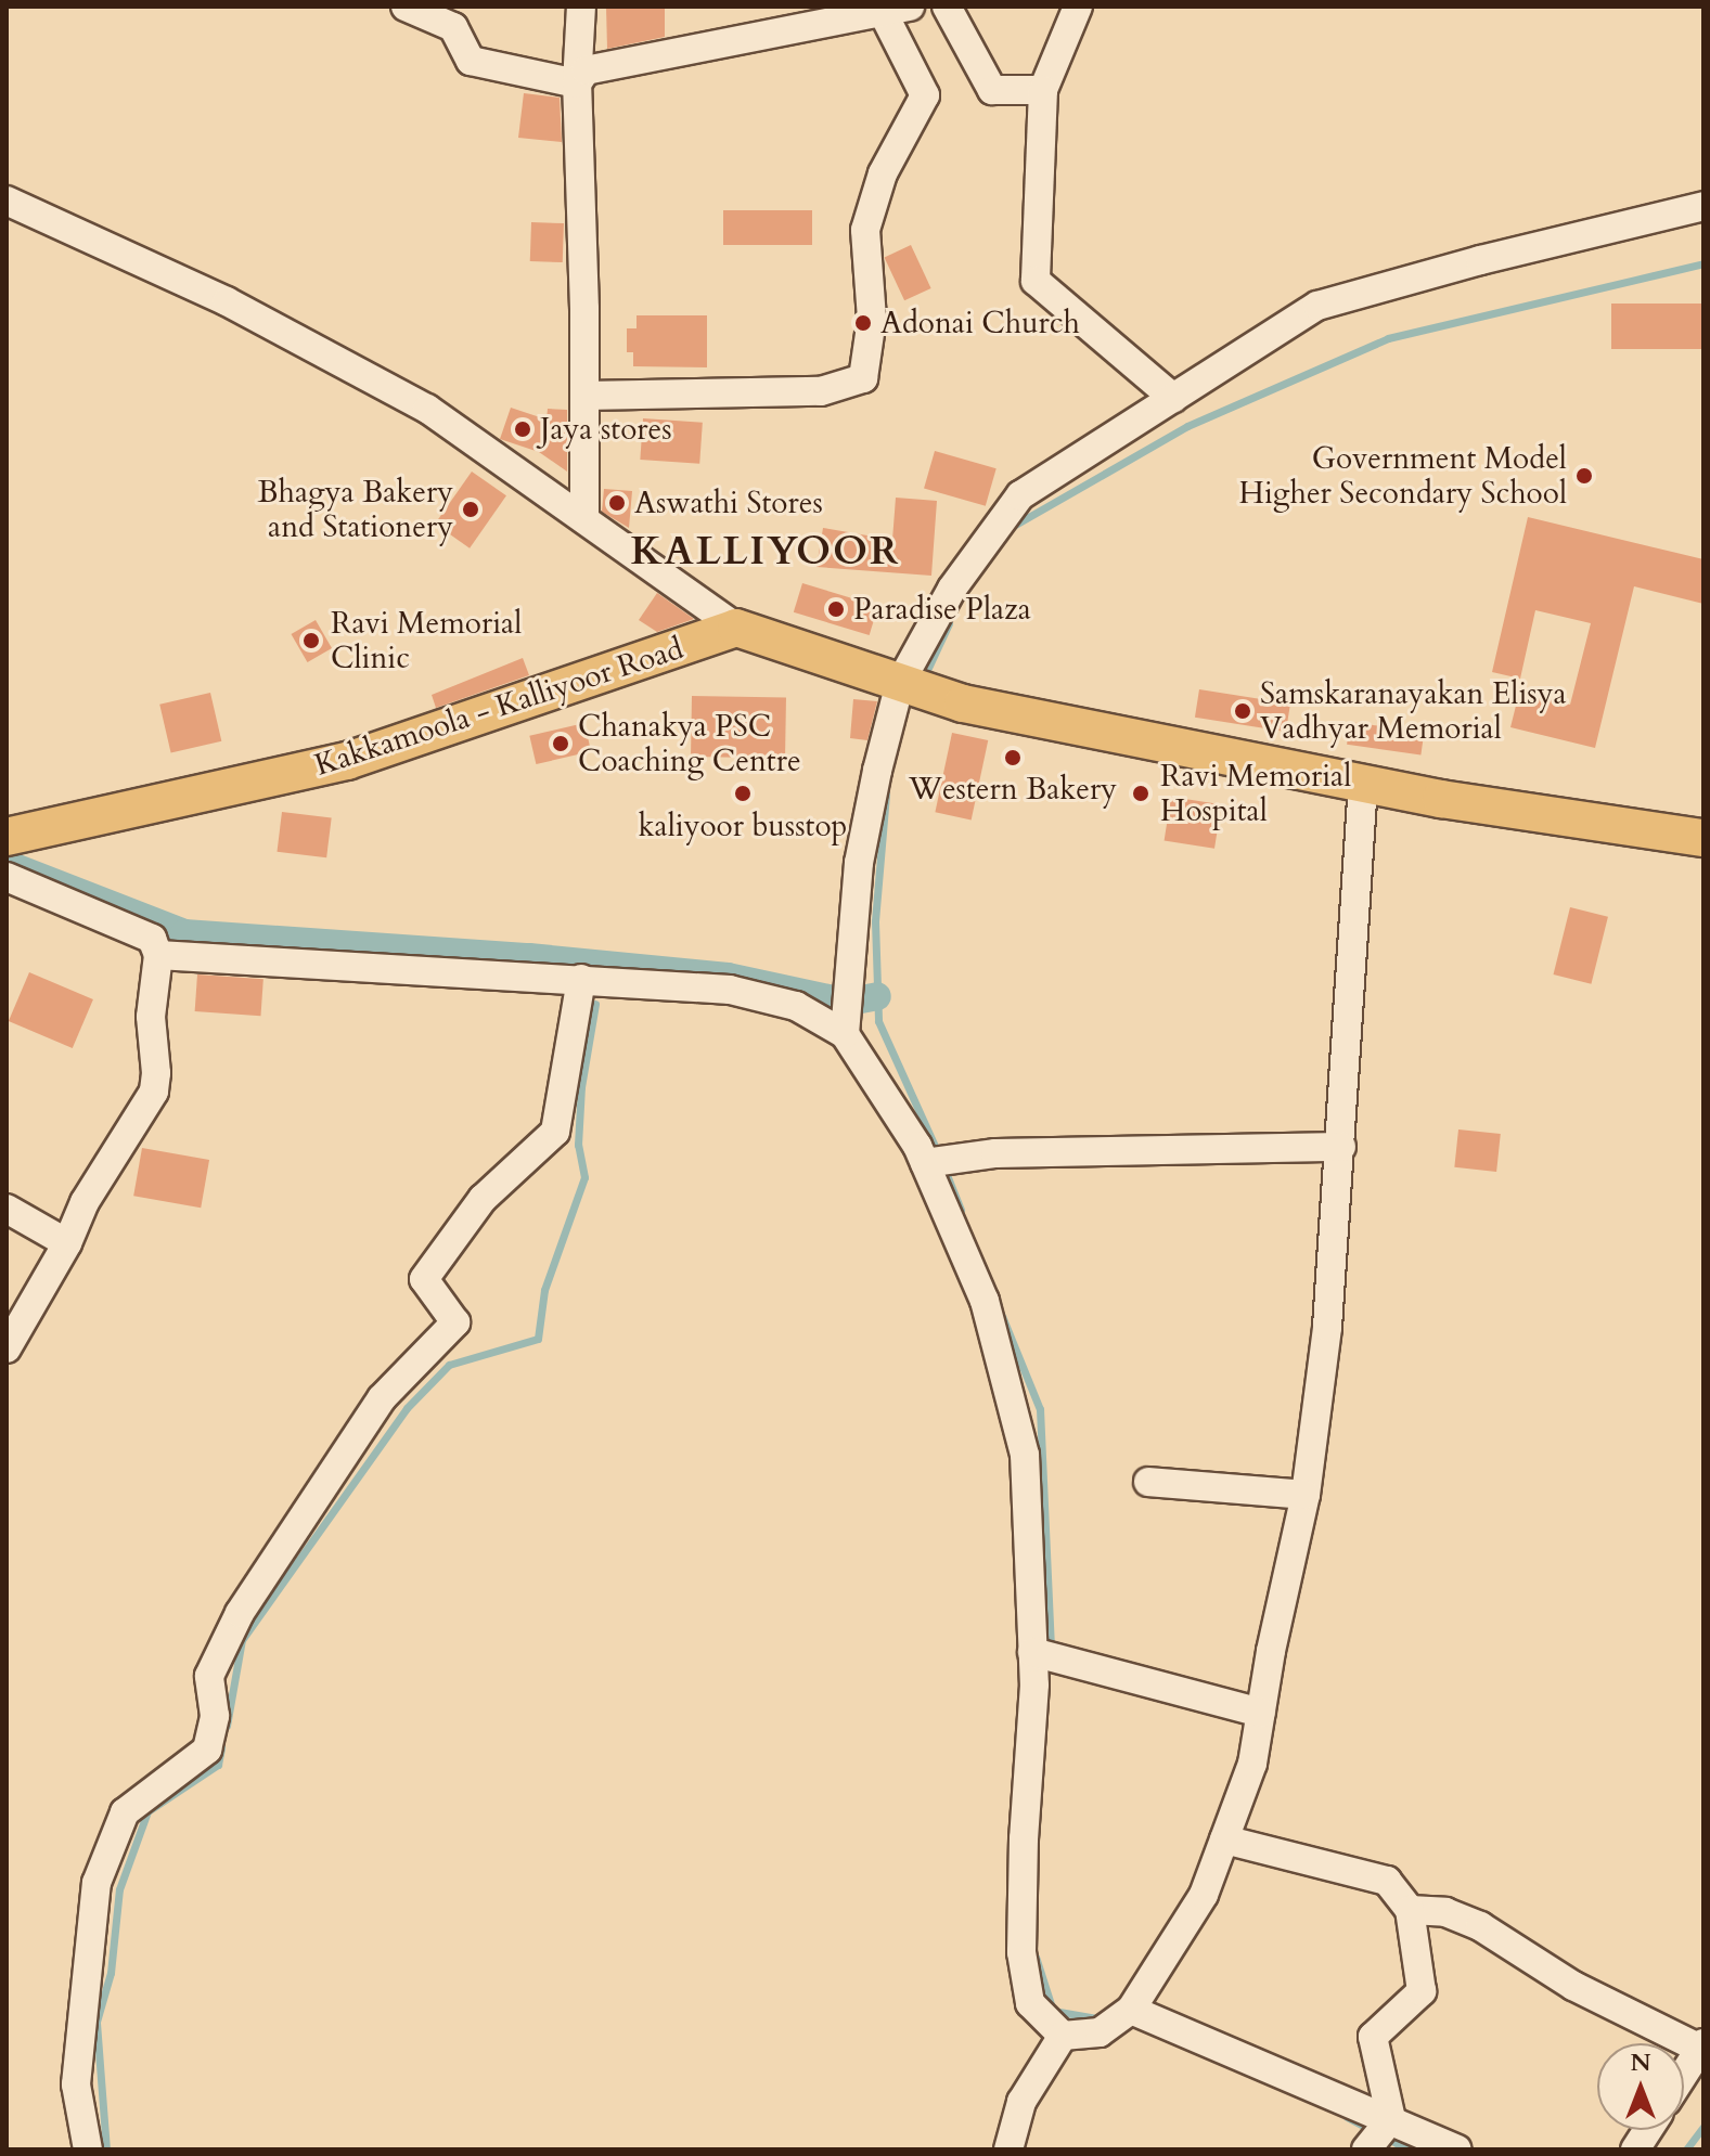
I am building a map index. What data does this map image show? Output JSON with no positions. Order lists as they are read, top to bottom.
{
  "streets": {
    "main road": ["Kakkamoola - Kalliyoor Road"]
  },
  "districts": ["KALLIYOOR"],
  "places": [
    "Adonai Church",
    "Jaya stores",
    "Government Model Higher Secondary School",
    "Aswathi Stores",
    "Bhagya Bakery and Stationery",
    "Paradise Plaza",
    "Ravi Memorial Clinic",
    "Samskaranayakan Elisya Vadhyar Memorial",
    "Chanakya PSC Coaching Centre",
    "Western Bakery",
    "kaliyoor busstop",
    "Ravi Memorial Hospital"
  ],
  "north": "top"
}
